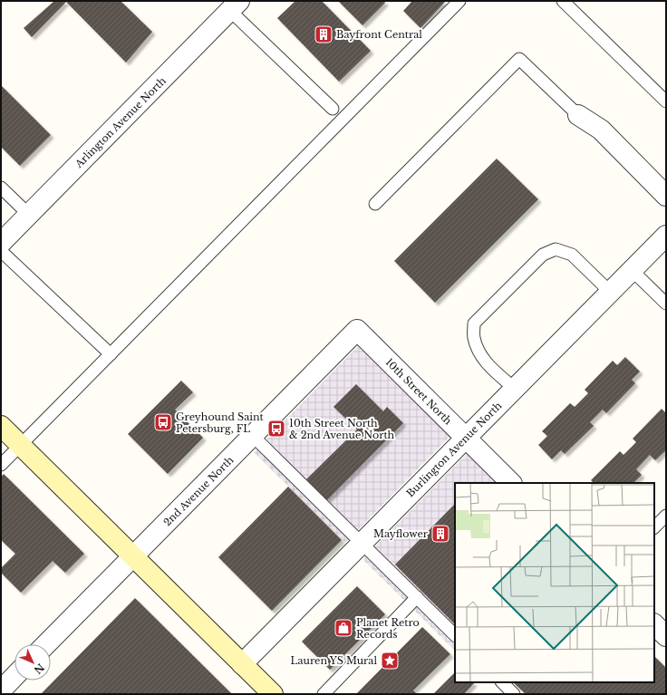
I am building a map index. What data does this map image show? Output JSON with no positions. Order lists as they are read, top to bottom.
{
  "streets": {
    "street": [
      "Arlington Avenue North",
      "10th Street North",
      "Burlington Avenue North",
      "2nd Avenue North"
    ]
  },
  "crossings": [
    ["10th Street North", "Burlington Avenue North"],
    ["10th Street North", "2nd Avenue North"]
  ],
  "places": {
    "building": ["Bayfront Central", "Mayflower"],
    "bus stop": ["Greyhound Saint Petersburg, FL", "10th Street North & 2nd Avenue North"],
    "shop": ["Planet Retro Records"],
    "place": ["Lauren YS Mural"]
  },
  "north": "bottom right"
}
